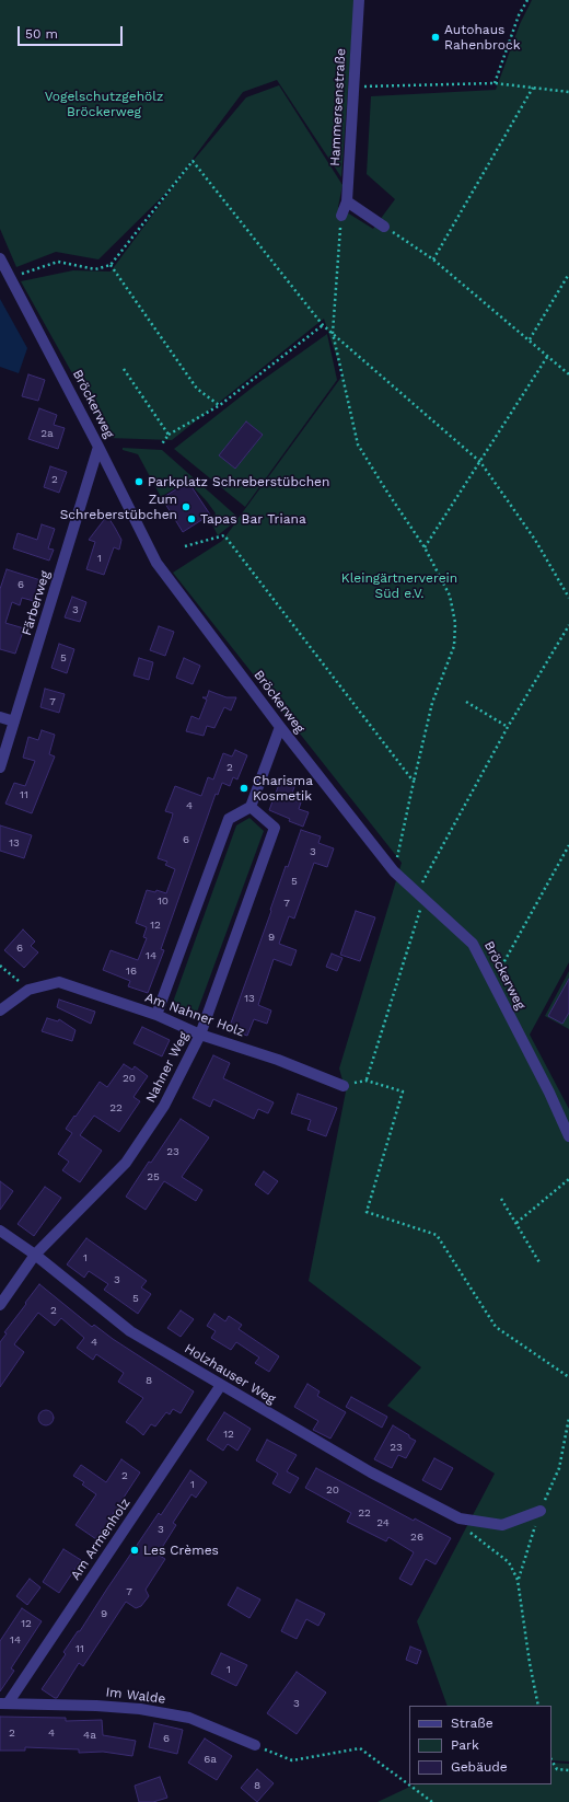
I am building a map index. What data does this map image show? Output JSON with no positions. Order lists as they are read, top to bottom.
{
  "streets": {
    "street": [
      "Hammersenstraße",
      "Bröckerweg",
      "Färberweg",
      "Am Nahner Holz",
      "Nahner Weg",
      "Holzhauser Weg",
      "Am Armenholz",
      "Im Walde"
    ]
  },
  "crossings": [
    ["Bröckerweg", "Färberweg"],
    ["Am Nahner Holz", "Nahner Weg"],
    ["Nahner Weg", "Holzhauser Weg"],
    ["Holzhauser Weg", "Am Armenholz"],
    ["Am Armenholz", "Im Walde"]
  ],
  "parks": ["Vogelschutzgehölz Bröckerweg", "Kleingärtnerverein Süd e.V."],
  "places": [
    "Autohaus Rahenbrock",
    "Parkplatz Schreberstübchen",
    "Zum Schreberstübchen",
    "Tapas Bar Triana",
    "Charisma Kosmetik",
    "Les Crèmes"
  ],
  "house_numbers": [
    "2a",
    "2",
    "1",
    "6",
    "3",
    "5",
    "7",
    "2",
    "11",
    "4",
    "6",
    "13",
    "3",
    "5",
    "10",
    "7",
    "12",
    "9",
    "6",
    "14",
    "16",
    "13",
    "20",
    "22",
    "23",
    "25",
    "1",
    "3",
    "5",
    "2",
    "4",
    "8",
    "12",
    "23",
    "2",
    "1",
    "20",
    "22",
    "24",
    "3",
    "26",
    "7",
    "9",
    "12",
    "14",
    "11",
    "1",
    "3",
    "2",
    "4",
    "4a",
    "6",
    "6a",
    "8"
  ],
  "legend": ["Straße", "Park", "Gebäude"],
  "scale_bar": "50 m"
}
